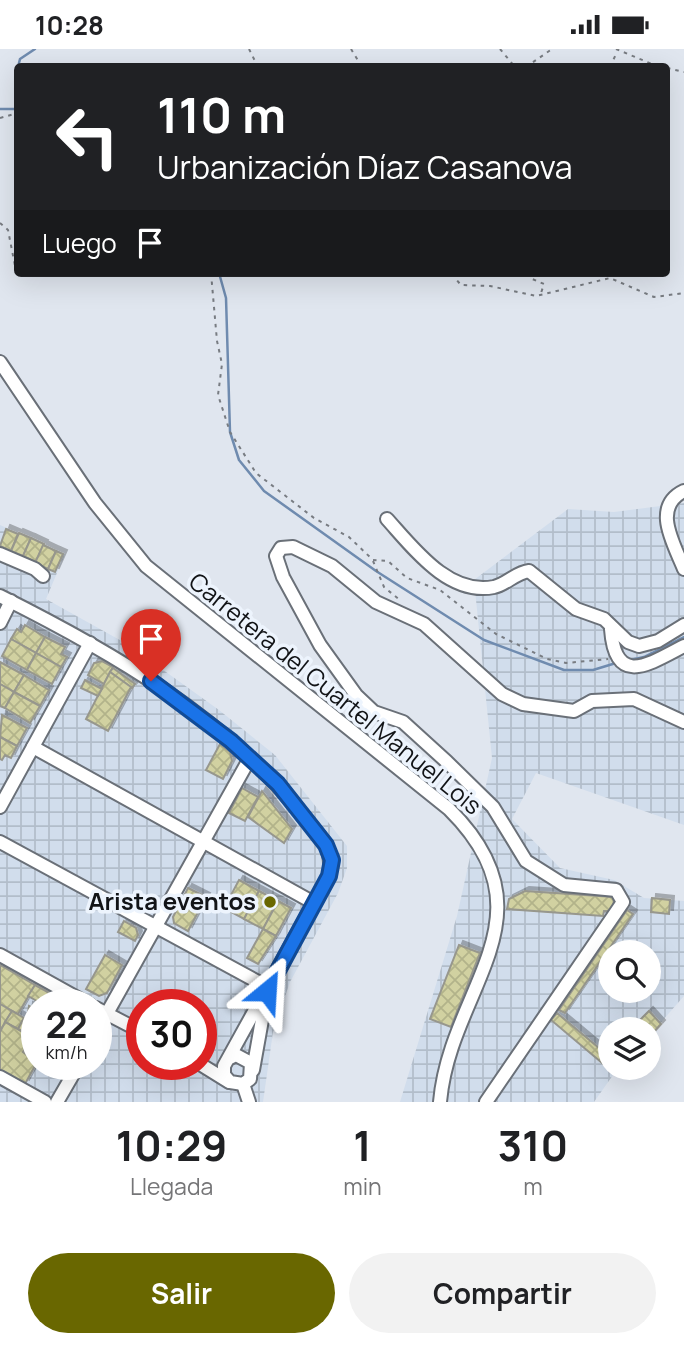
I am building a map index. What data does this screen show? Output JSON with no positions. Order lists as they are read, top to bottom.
{
  "streets": {
    "street": ["Carretera del Cuartel Manuel Lois"]
  },
  "places": ["Arista eventos"],
  "page": {
    "status": "10:28",
    "turn": ["110 m", "Urbanización Díaz Casanova"],
    "then": "Luego",
    "speed": "22 km/h",
    "limit": "30",
    "eta": [
      "10:29",
      "Llegada",
      "1",
      "min",
      "310",
      "m"
    ],
    "buttons": ["Salir", "Compartir"]
  }
}
